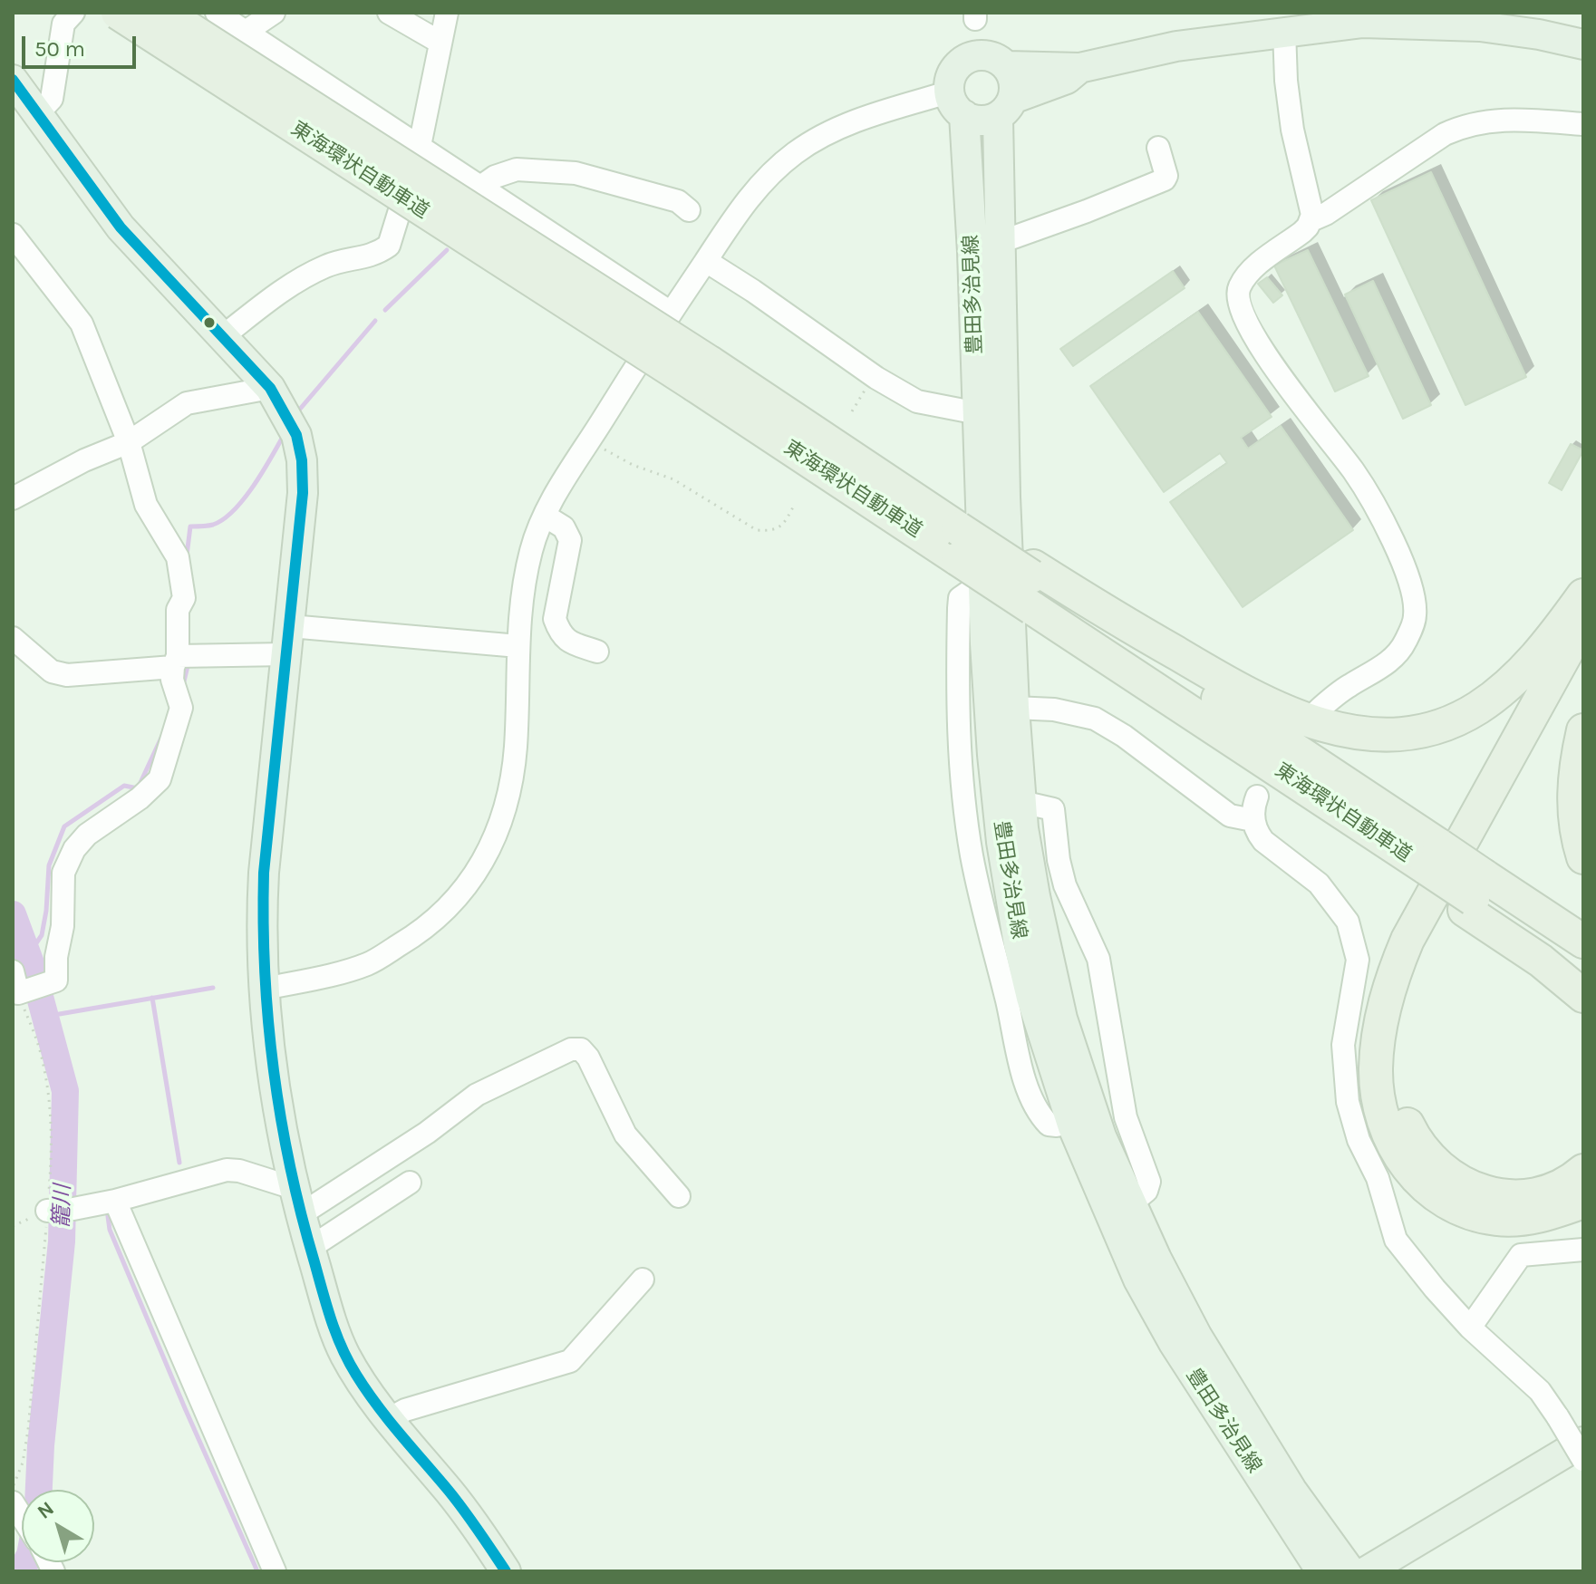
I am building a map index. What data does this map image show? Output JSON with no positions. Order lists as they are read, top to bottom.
{
  "streets": {
    "highway": ["東海環状自動車道"],
    "main road": ["豊田多治見線"]
  },
  "water": ["籠川"],
  "scale_bar": "50 m",
  "north": "top left"
}
